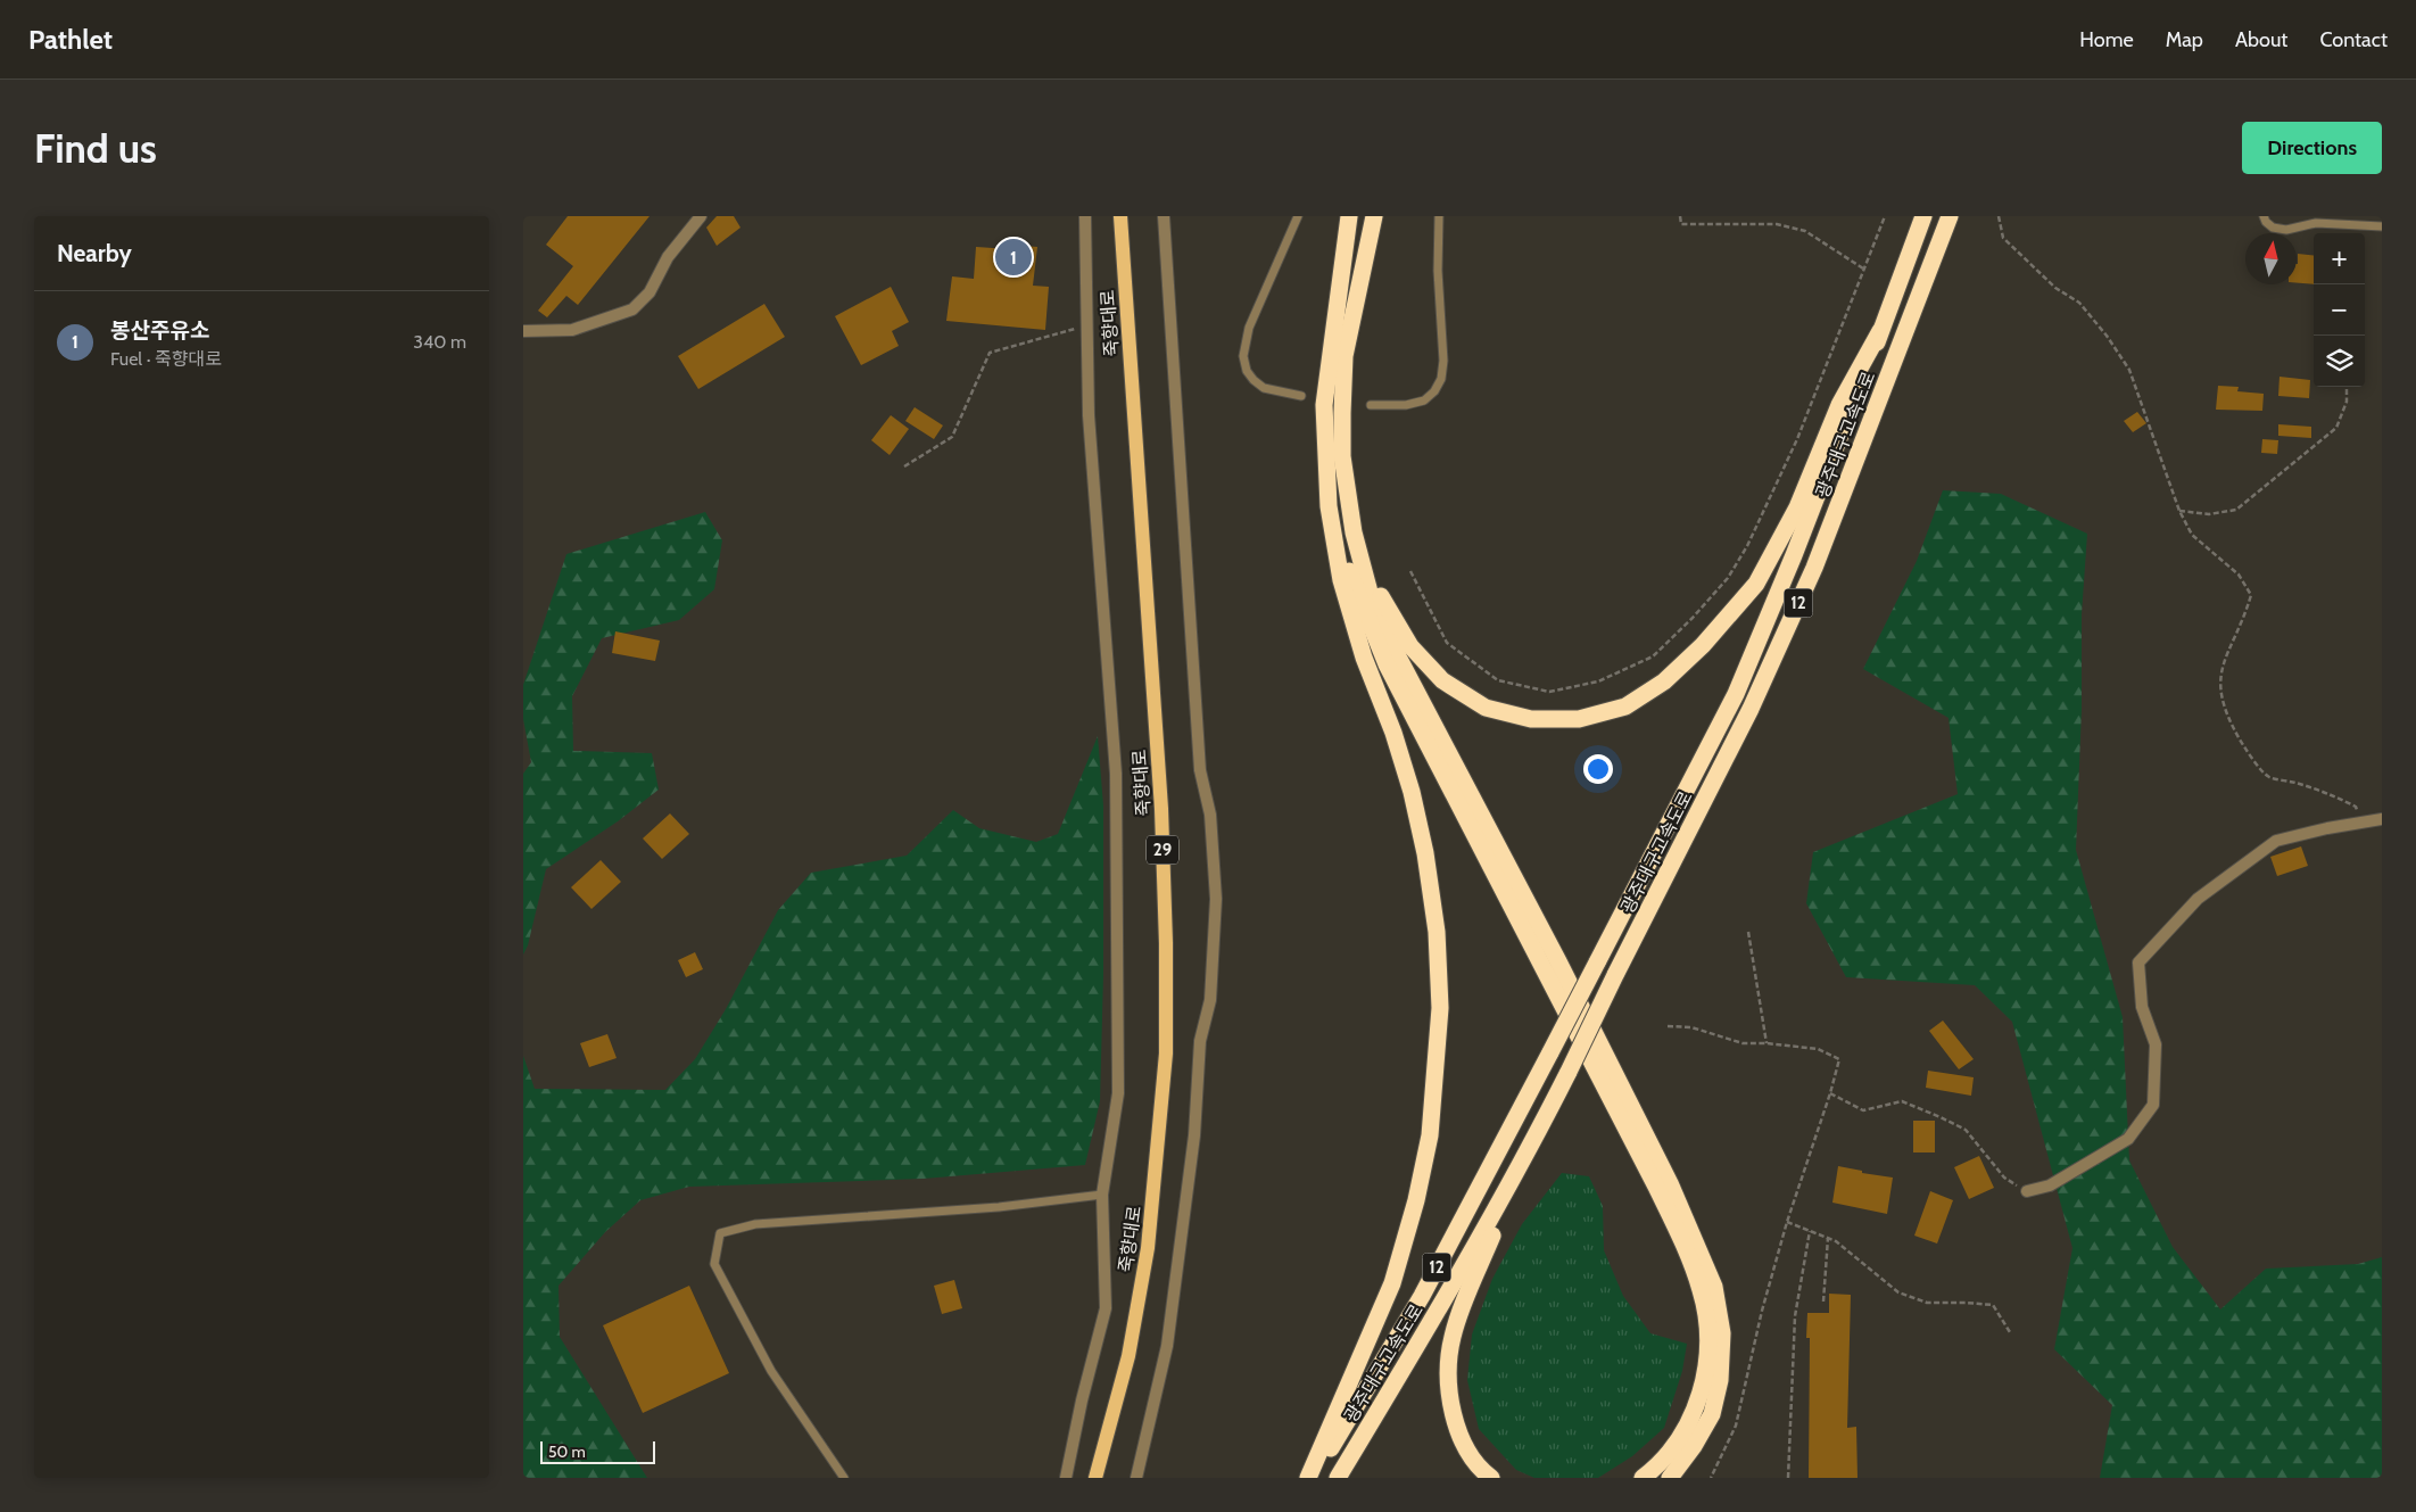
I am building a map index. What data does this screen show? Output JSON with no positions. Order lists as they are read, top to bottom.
{
  "streets": {
    "highway": ["광주대구고속도로", "12"],
    "main road": ["죽향대로", "29"]
  },
  "scale_bar": "50 m",
  "north": "top",
  "page": {
    "header": "Pathlet",
    "nav": [
      "Home",
      "Map",
      "About",
      "Contact"
    ],
    "buttons": "Directions",
    "title": "Find us",
    "heading": "Nearby",
    "map_buttons": ["+", "−"],
    "pins": "1",
    "list": [
      {
        "mark": "1",
        "name": "봉산주유소",
        "note": "Fuel · 죽향대로",
        "value": "340 m"
      }
    ],
    "scale": "50 m"
  }
}
